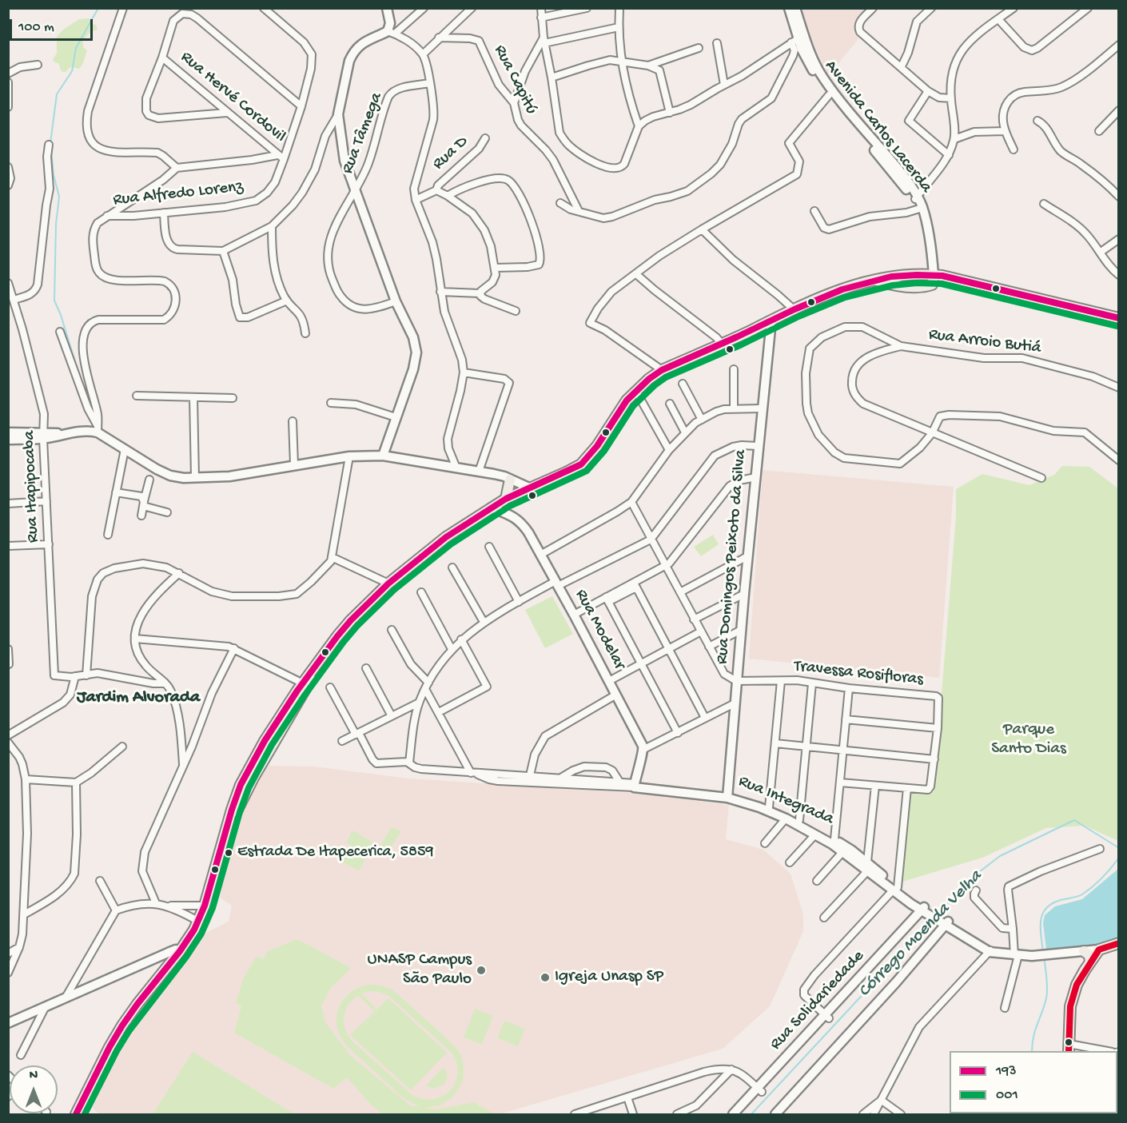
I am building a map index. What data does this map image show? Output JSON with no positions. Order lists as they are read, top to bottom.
{
  "streets": {
    "main road": [
      "Avenida Carlos Lacerda",
      "Rua Domingos Peixoto da Silva",
      "Rua Modelar",
      "Rua Integrada",
      "Rua Solidariedade"
    ],
    "street": [
      "Rua Capitú",
      "Rua Hervé Cordovil",
      "Rua Tâmega",
      "Rua D",
      "Rua Alfredo Lorenz",
      "Rua Arroio Butiá",
      "Rua Itapipocaba",
      "Travessa Rosifloras"
    ]
  },
  "crossings": [
    ["Rua Hervé Cordovil", "Rua Alfredo Lorenz"],
    ["Rua Domingos Peixoto da Silva", "Travessa Rosifloras"],
    ["Rua Domingos Peixoto da Silva", "Rua Integrada"],
    ["Rua Integrada", "Rua Solidariedade"]
  ],
  "districts": ["Jardim Alvorada"],
  "water": ["Córrego Moenda Velha"],
  "parks": ["Parque Santo Dias"],
  "places": ["Estrada De Itapecerica, 5859", "UNASP Campus São Paulo", "Igreja Unasp SP"],
  "lines": ["transit line 193", "transit line 001"],
  "legend": ["193", "001"],
  "scale_bar": "100 m",
  "north": "top"
}
